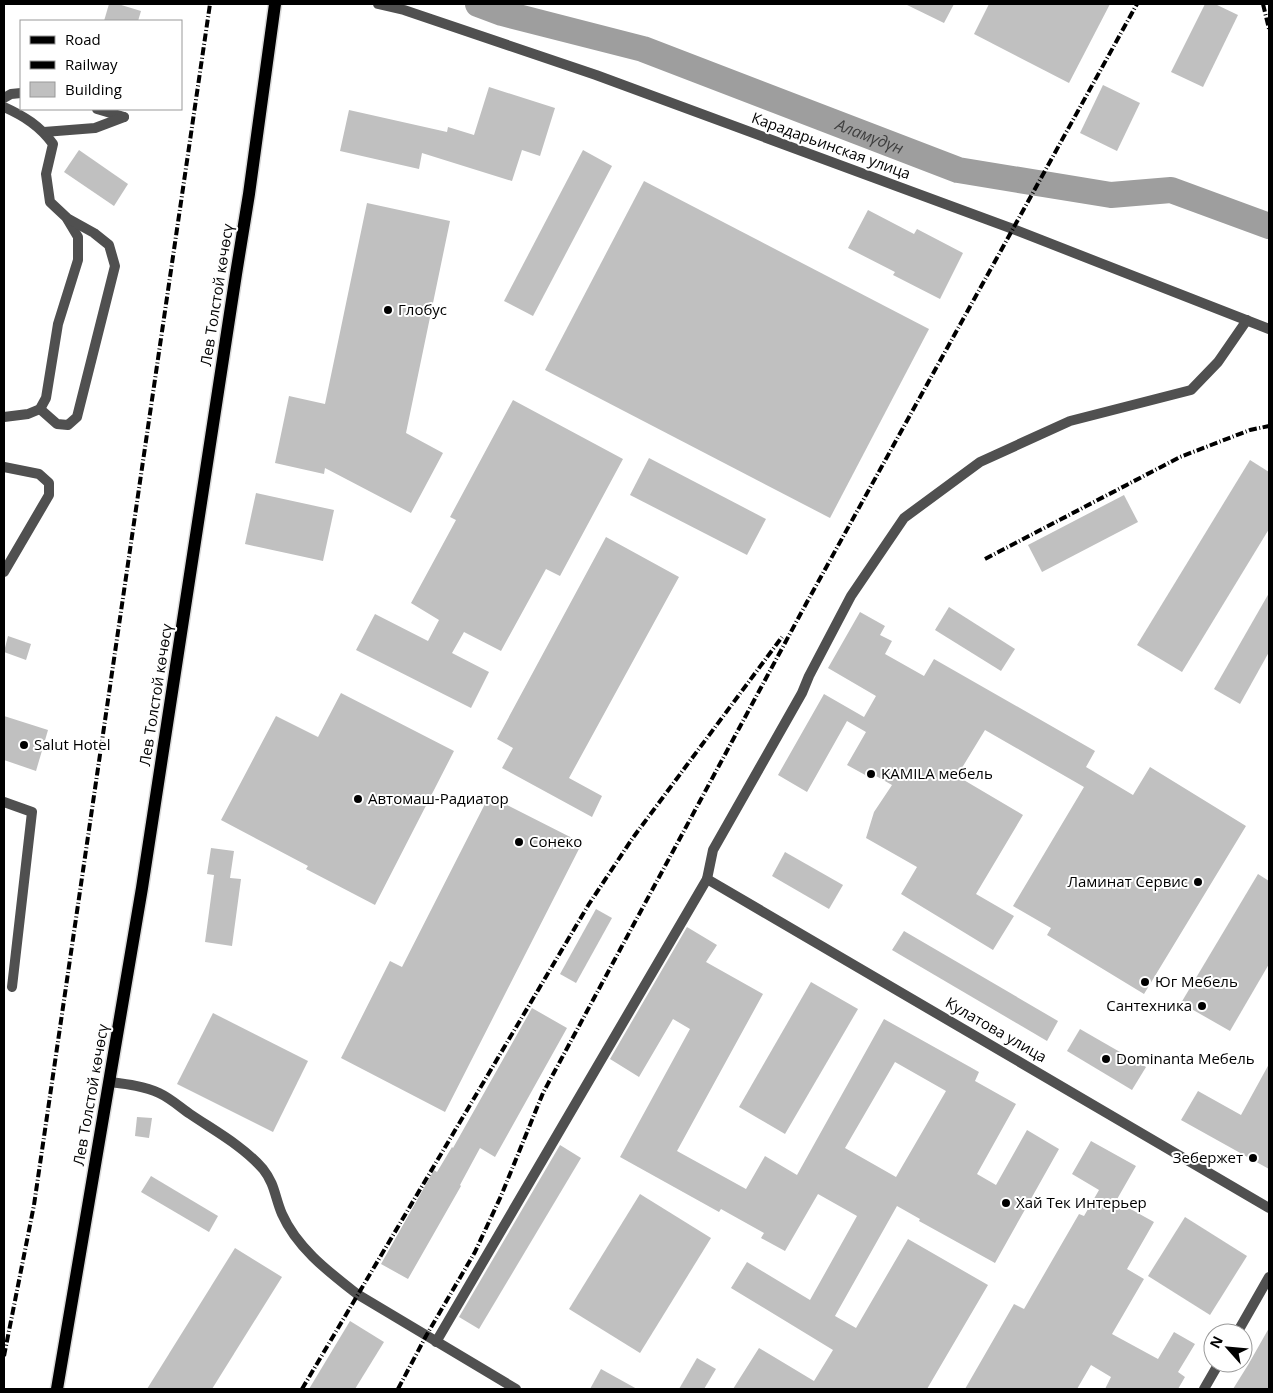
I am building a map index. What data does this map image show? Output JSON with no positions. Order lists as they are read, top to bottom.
{
  "streets": {
    "main road": ["Лев Толстой көчөсү"],
    "street": ["Карадарьинская улица", "Кулатова улица"]
  },
  "water": ["Аламүдүн"],
  "places": [
    "Глобус",
    "Salut Hotel",
    "KAMILA мебель",
    "Автомаш-Радиатор",
    "Сонеко",
    "Ламинат Сервис",
    "Юг Мебель",
    "Сантехника",
    "Dominanta Мебель",
    "Зебержет",
    "Хай Тек Интерьер"
  ],
  "legend": ["Road", "Railway", "Building"],
  "north": "top left"
}
